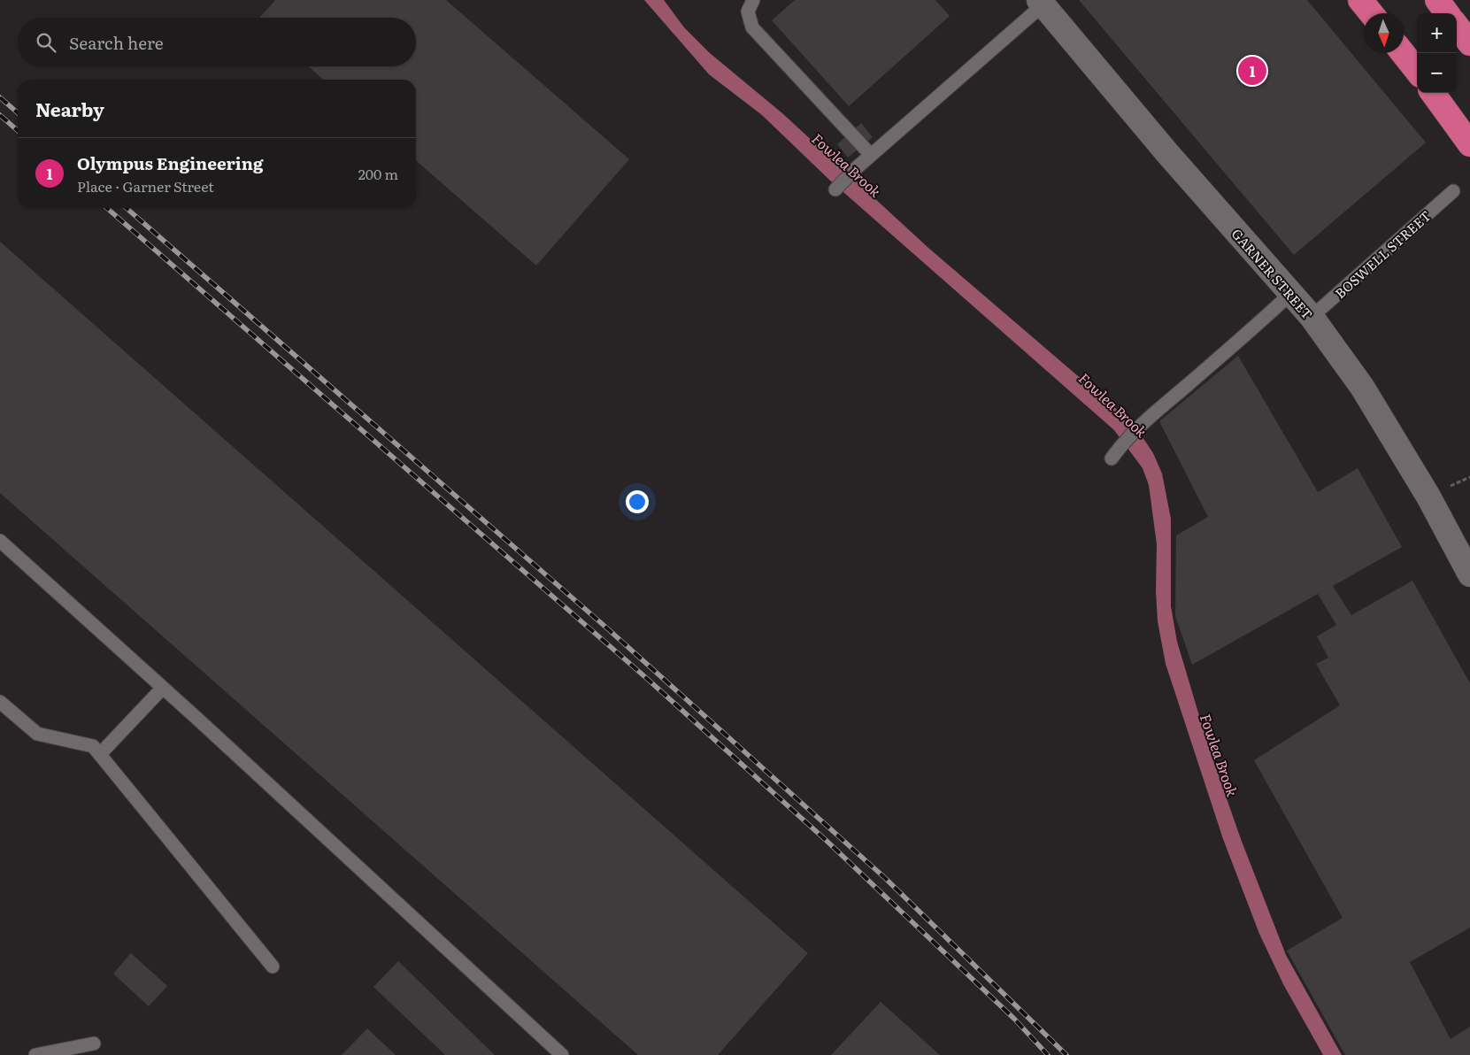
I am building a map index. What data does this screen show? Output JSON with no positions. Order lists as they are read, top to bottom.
{
  "streets": {
    "street": ["GARNER STREET"],
    "lane": ["BOSWELL STREET"]
  },
  "crossings": [
    ["BOSWELL STREET", "GARNER STREET"]
  ],
  "water": ["Fowlea Brook"],
  "north": "bottom",
  "page": {
    "map_buttons": ["+", "−"],
    "search": "Search here",
    "pins": "1",
    "heading": "Nearby",
    "list": [
      {
        "mark": "1",
        "name": "Olympus Engineering",
        "note": "Place · Garner Street",
        "value": "200 m"
      }
    ]
  }
}
